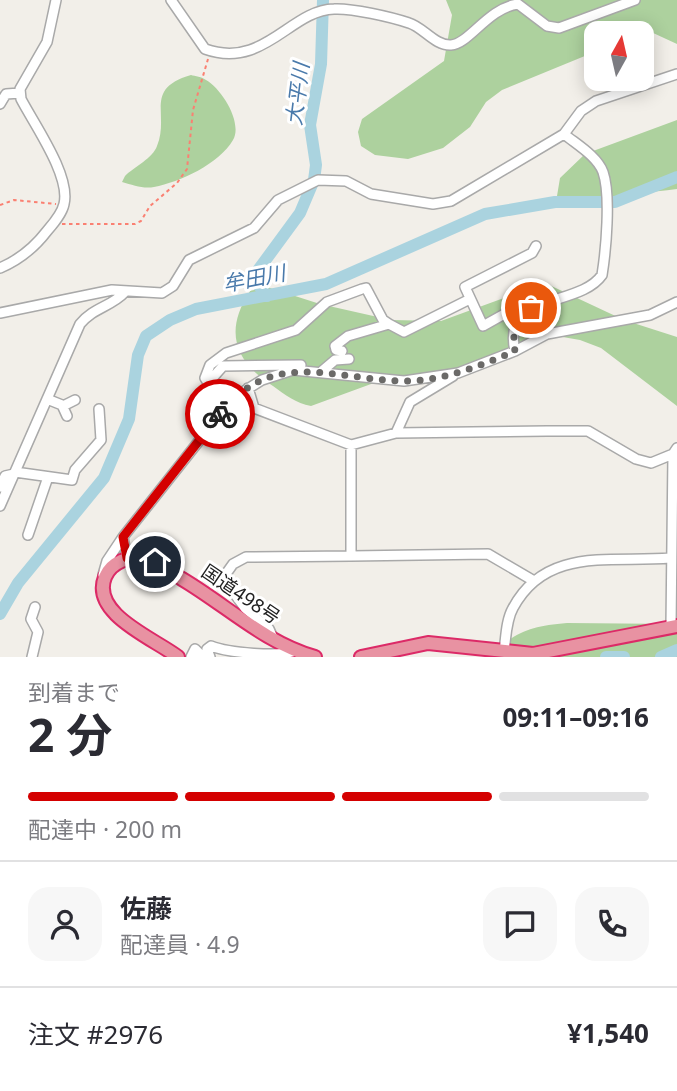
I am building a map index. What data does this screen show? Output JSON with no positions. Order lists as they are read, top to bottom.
{
  "streets": {
    "highway": ["国道498号"]
  },
  "water": ["大平川", "牟田川"],
  "north": "top",
  "page": {
    "heading": ["2 分", "到着まで", "09:11–09:16"],
    "panel": [
      "佐藤",
      "配達員 · 4.9",
      "注文 #2976",
      "¥1,540"
    ],
    "bar": "配達中 · 200 m"
  }
}
